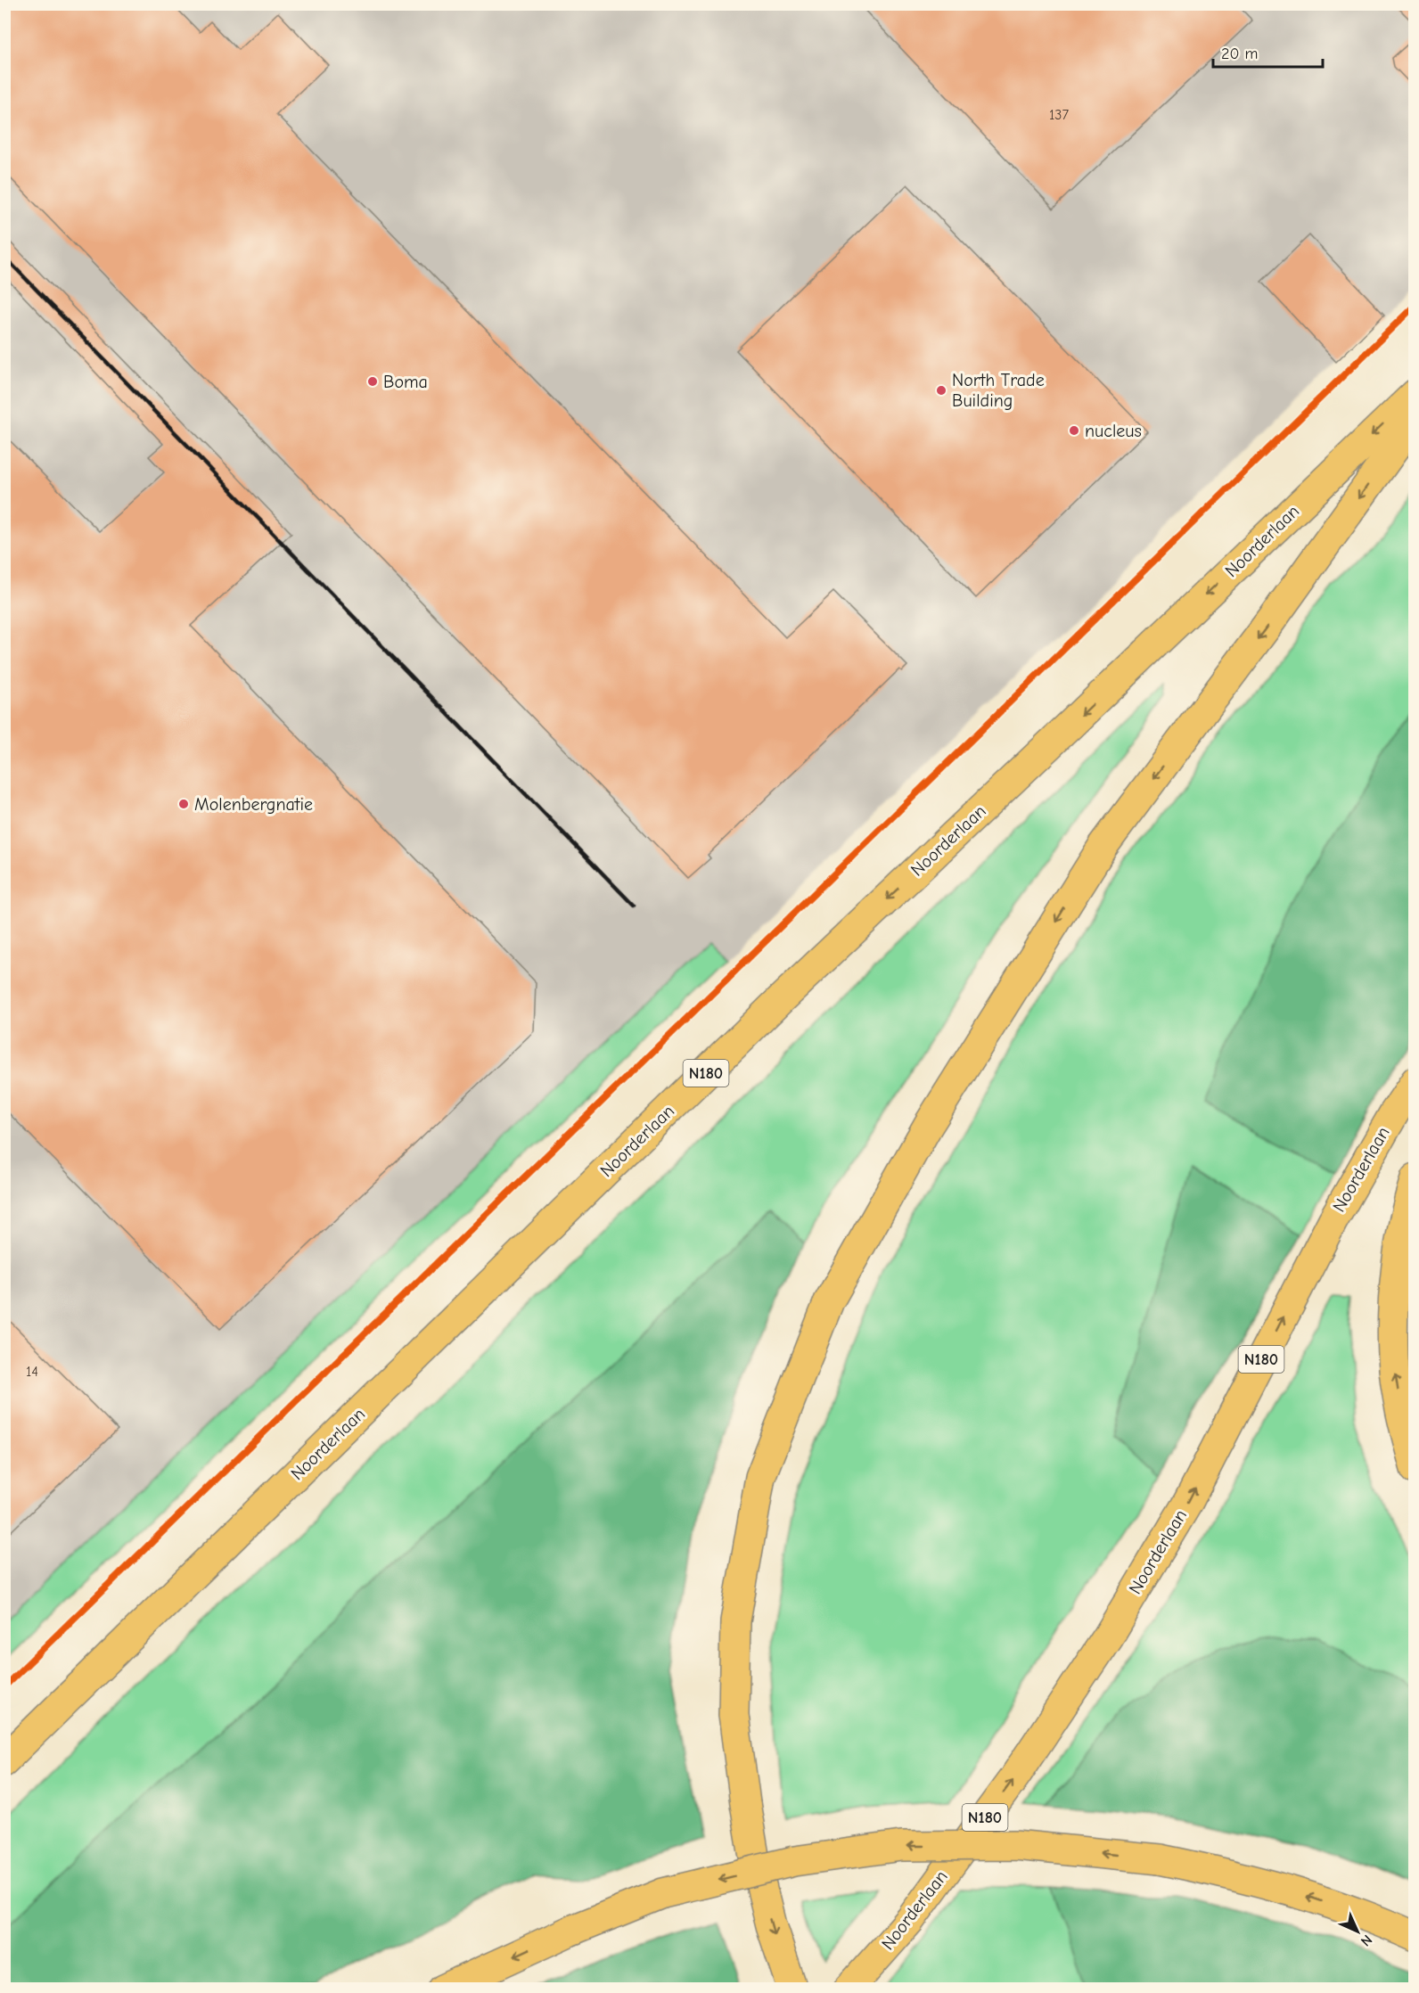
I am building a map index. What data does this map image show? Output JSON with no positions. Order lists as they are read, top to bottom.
{
  "streets": {
    "main road": ["Noorderlaan", "N180"]
  },
  "places": [
    "Boma",
    "North Trade Building",
    "nucleus",
    "Molenbergnatie"
  ],
  "house_numbers": ["137", "14"],
  "scale_bar": "20 m",
  "north": "bottom right"
}
